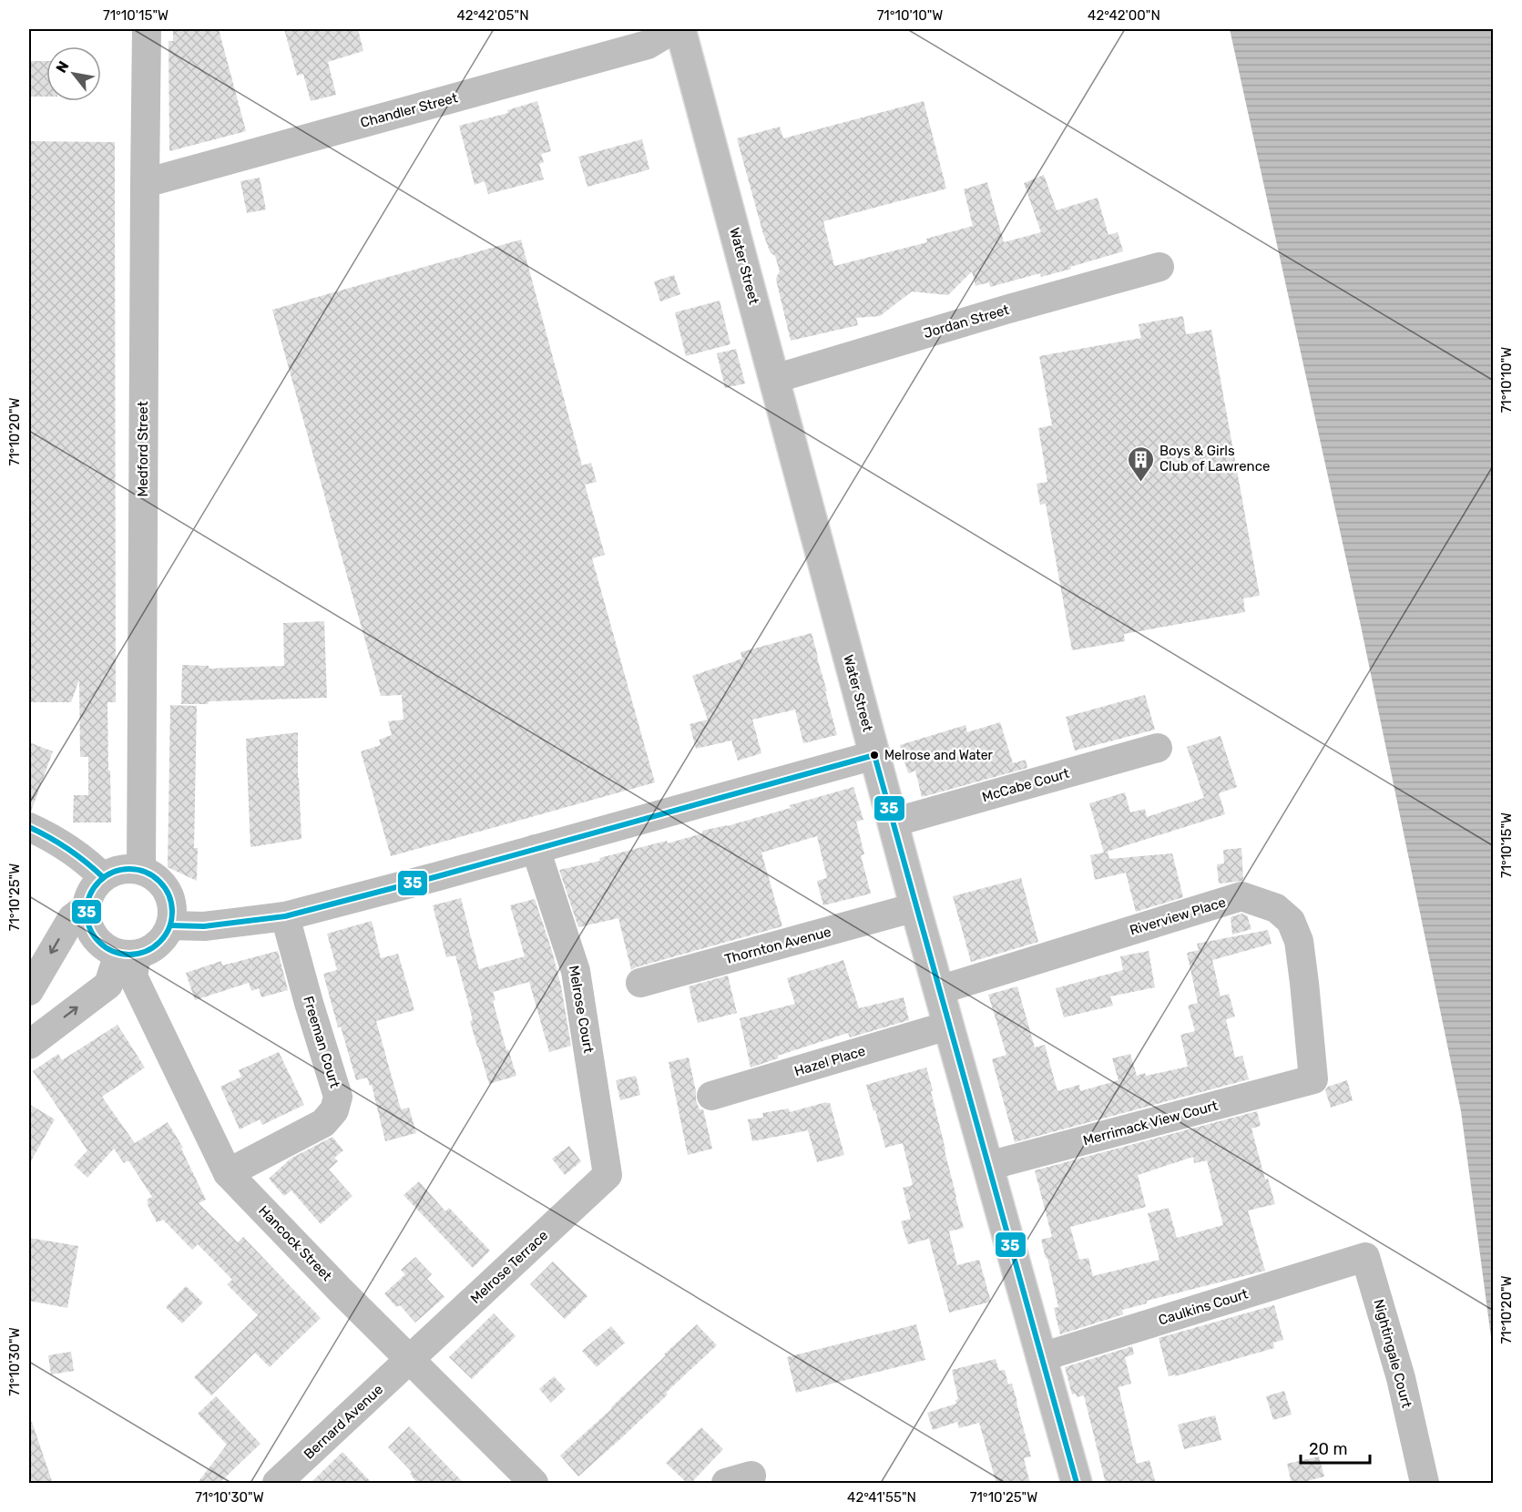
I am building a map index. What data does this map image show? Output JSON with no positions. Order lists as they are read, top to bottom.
{
  "streets": {
    "main road": ["Water Street"],
    "street": [
      "Chandler Street",
      "Jordan Street",
      "Medford Street",
      "McCabe Court",
      "Riverview Place",
      "Thornton Avenue",
      "Melrose Court",
      "Freeman Court",
      "Hazel Place",
      "Merrimack View Court",
      "Hancock Street",
      "Melrose Terrace",
      "Caulkins Court",
      "Nightingale Court",
      "Bernard Avenue"
    ]
  },
  "crossings": [
    ["Chandler Street", "Medford Street"],
    ["Water Street", "Jordan Street"],
    ["Water Street", "McCabe Court"],
    ["Water Street", "Riverview Place"],
    ["Water Street", "Thornton Avenue"],
    ["Water Street", "Hazel Place"],
    ["Water Street", "Merrimack View Court"],
    ["Water Street", "Caulkins Court"],
    ["Medford Street", "Hancock Street"],
    ["Riverview Place", "Merrimack View Court"],
    ["Melrose Court", "Melrose Terrace"],
    ["Freeman Court", "Hancock Street"],
    ["Hancock Street", "Melrose Terrace"],
    ["Hancock Street", "Bernard Avenue"],
    ["Melrose Terrace", "Bernard Avenue"],
    ["Caulkins Court", "Nightingale Court"]
  ],
  "places": {
    "building": ["Boys & Girls Club of Lawrence"],
    "other": ["Melrose and Water"]
  },
  "lines": ["transit line 35"],
  "scale_bar": "20 m",
  "north": "top left",
  "coordinates": [
    "71°10'15\"W",
    "42°42'05\"N",
    "71°10'10\"W",
    "42°42'00\"N",
    "71°10'20\"W",
    "71°10'25\"W",
    "71°10'30\"W",
    "42°41'55\"N"
  ]
}
